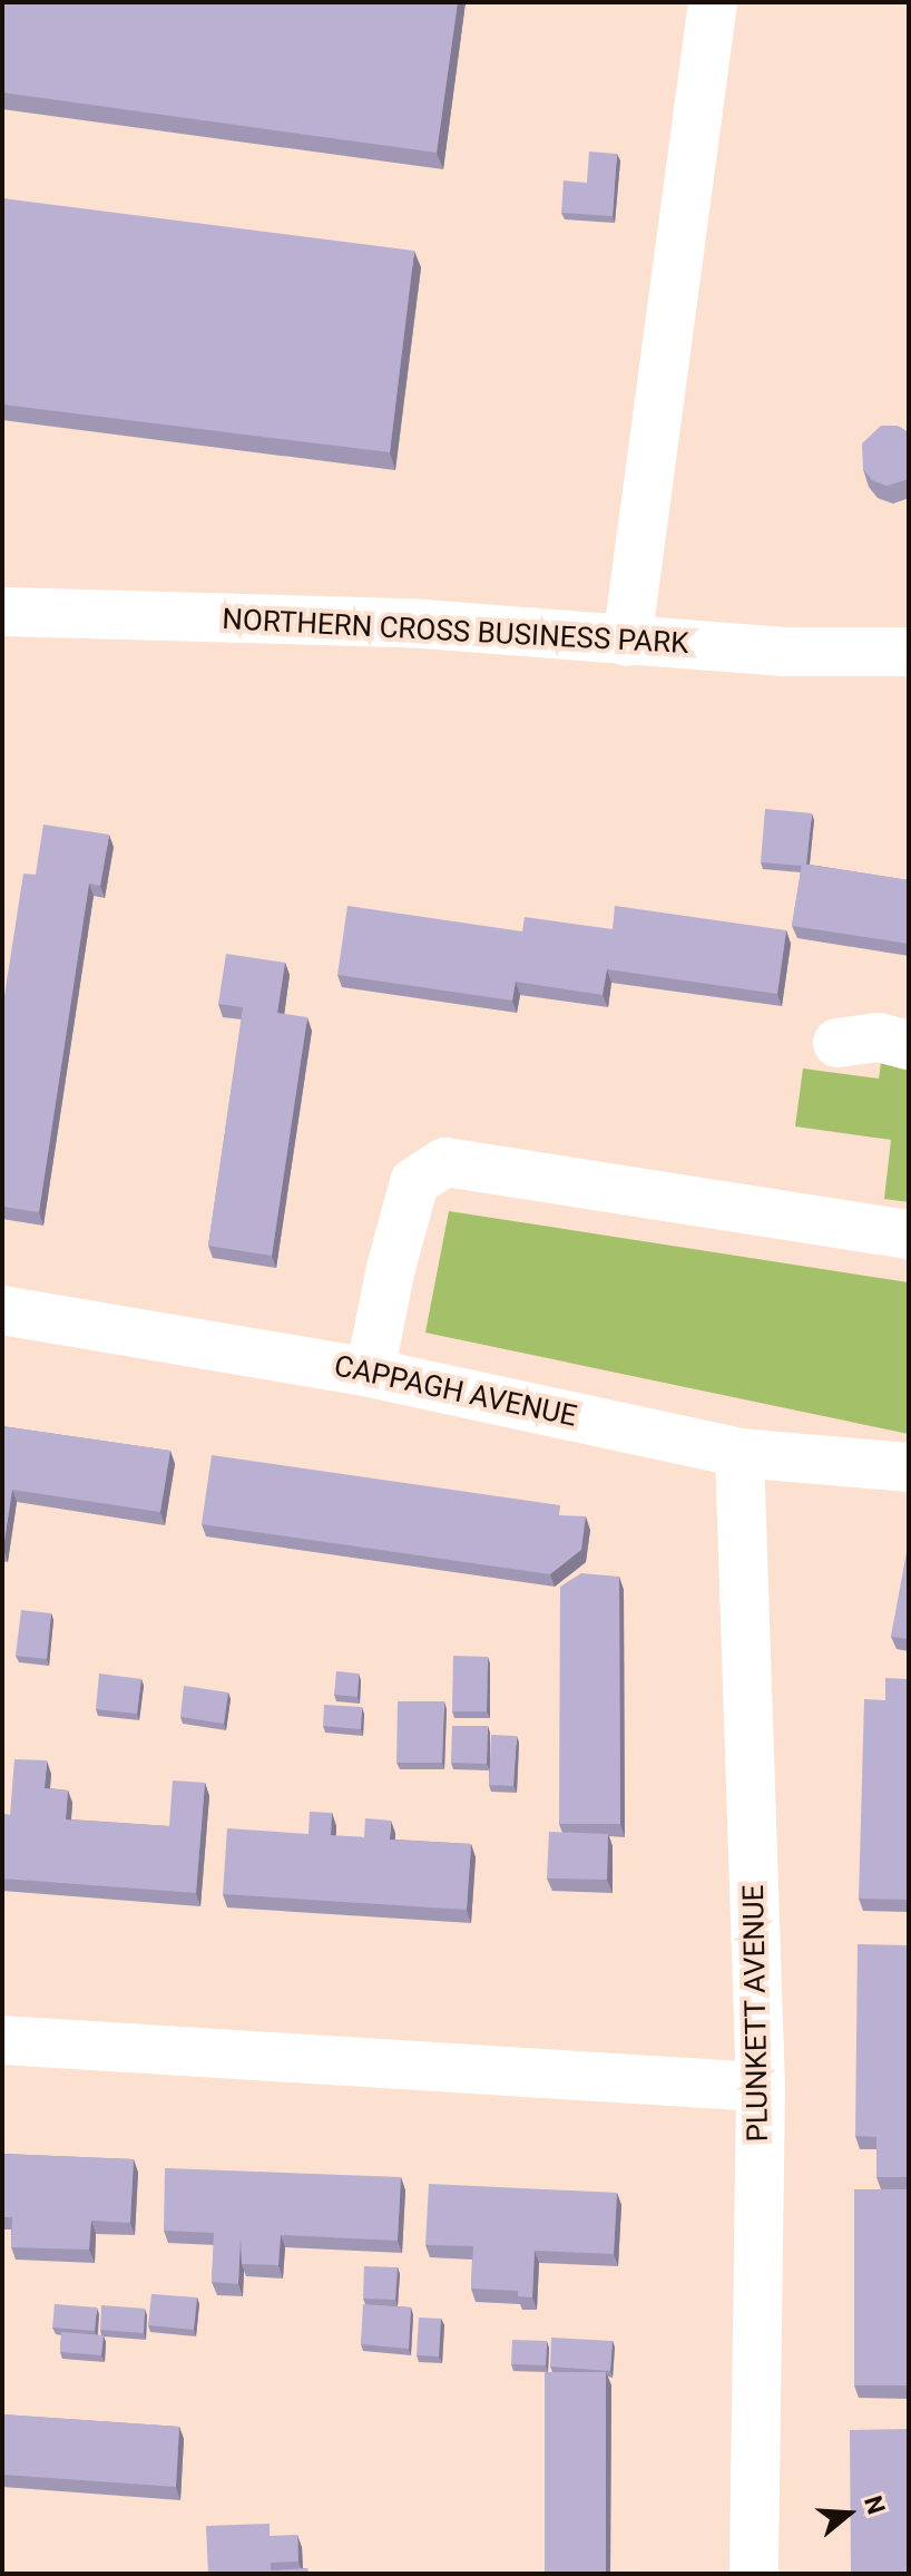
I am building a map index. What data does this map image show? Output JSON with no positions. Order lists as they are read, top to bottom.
{
  "streets": {
    "street": ["NORTHERN CROSS BUSINESS PARK", "CAPPAGH AVENUE", "PLUNKETT AVENUE"]
  },
  "crossings": [
    ["CAPPAGH AVENUE", "PLUNKETT AVENUE"]
  ],
  "north": "right"
}
